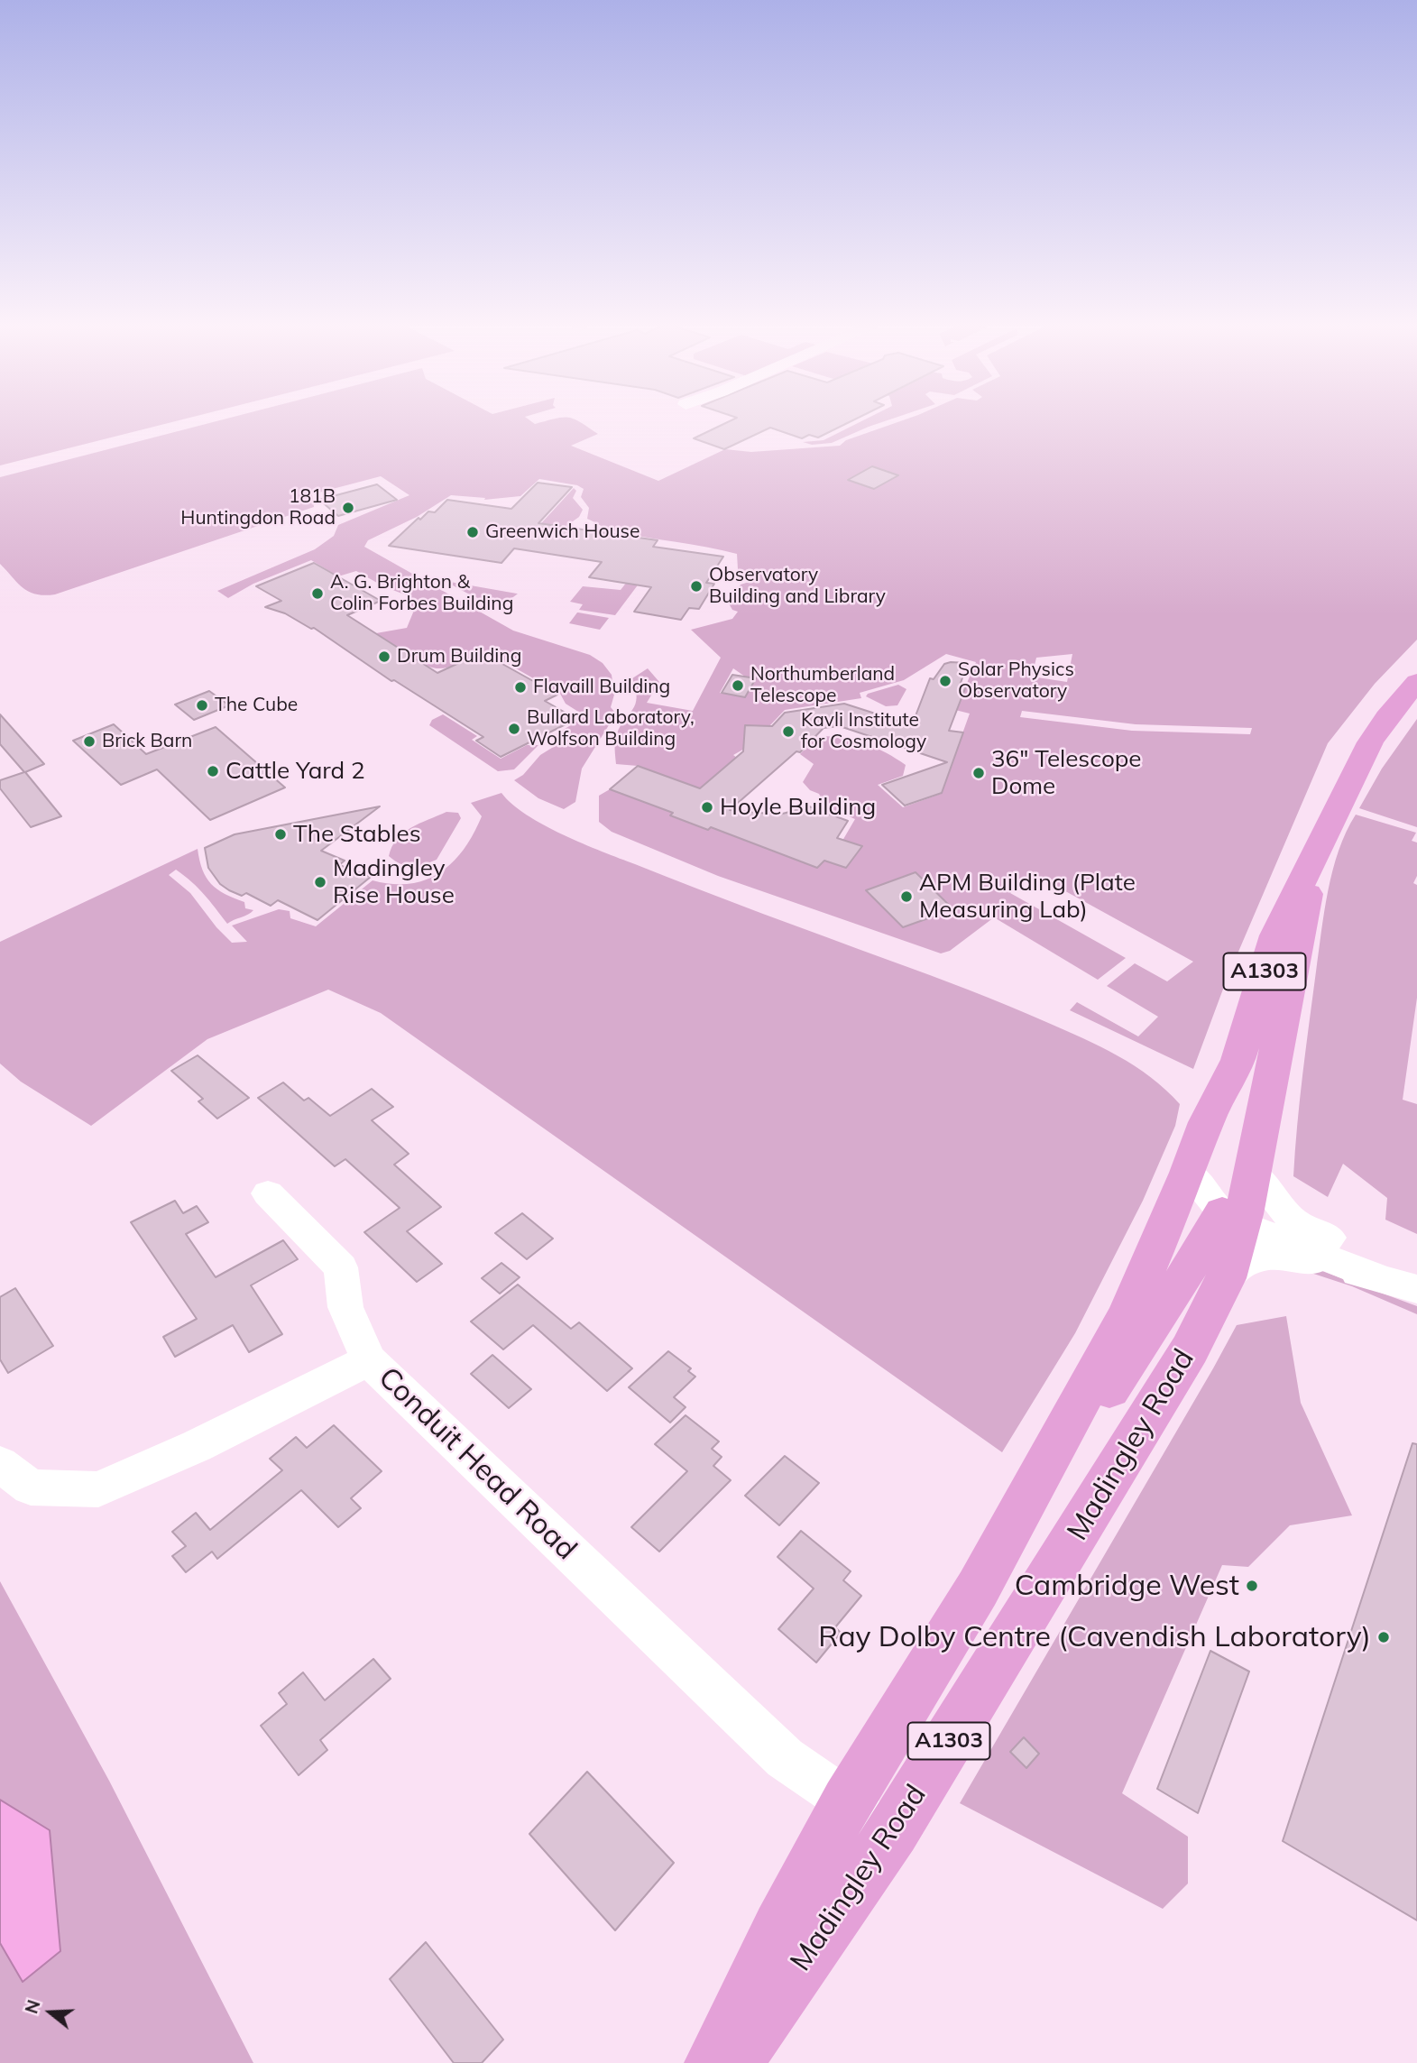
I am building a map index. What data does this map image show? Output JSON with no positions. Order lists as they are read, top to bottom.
{
  "streets": {
    "main road": ["A1303", "Madingley Road"],
    "street": ["Conduit Head Road"]
  },
  "crossings": [
    ["A1303", "Madingley Road"],
    ["Madingley Road", "Conduit Head Road"]
  ],
  "places": [
    "181B Huntingdon Road",
    "Greenwich House",
    "Observatory Building and Library",
    "A. G. Brighton & Colin Forbes Building",
    "Drum Building",
    "Solar Physics Observatory",
    "Northumberland Telescope",
    "Flavaill Building",
    "The Cube",
    "Bullard Laboratory, Wolfson Building",
    "Kavli Institute for Cosmology",
    "Brick Barn",
    "Cattle Yard 2",
    "36″ Telescope Dome",
    "Hoyle Building",
    "The Stables",
    "Madingley Rise House",
    "APM Building (Plate Measuring Lab)",
    "Cambridge West",
    "Ray Dolby Centre (Cavendish Laboratory)"
  ],
  "north": "left"
}
